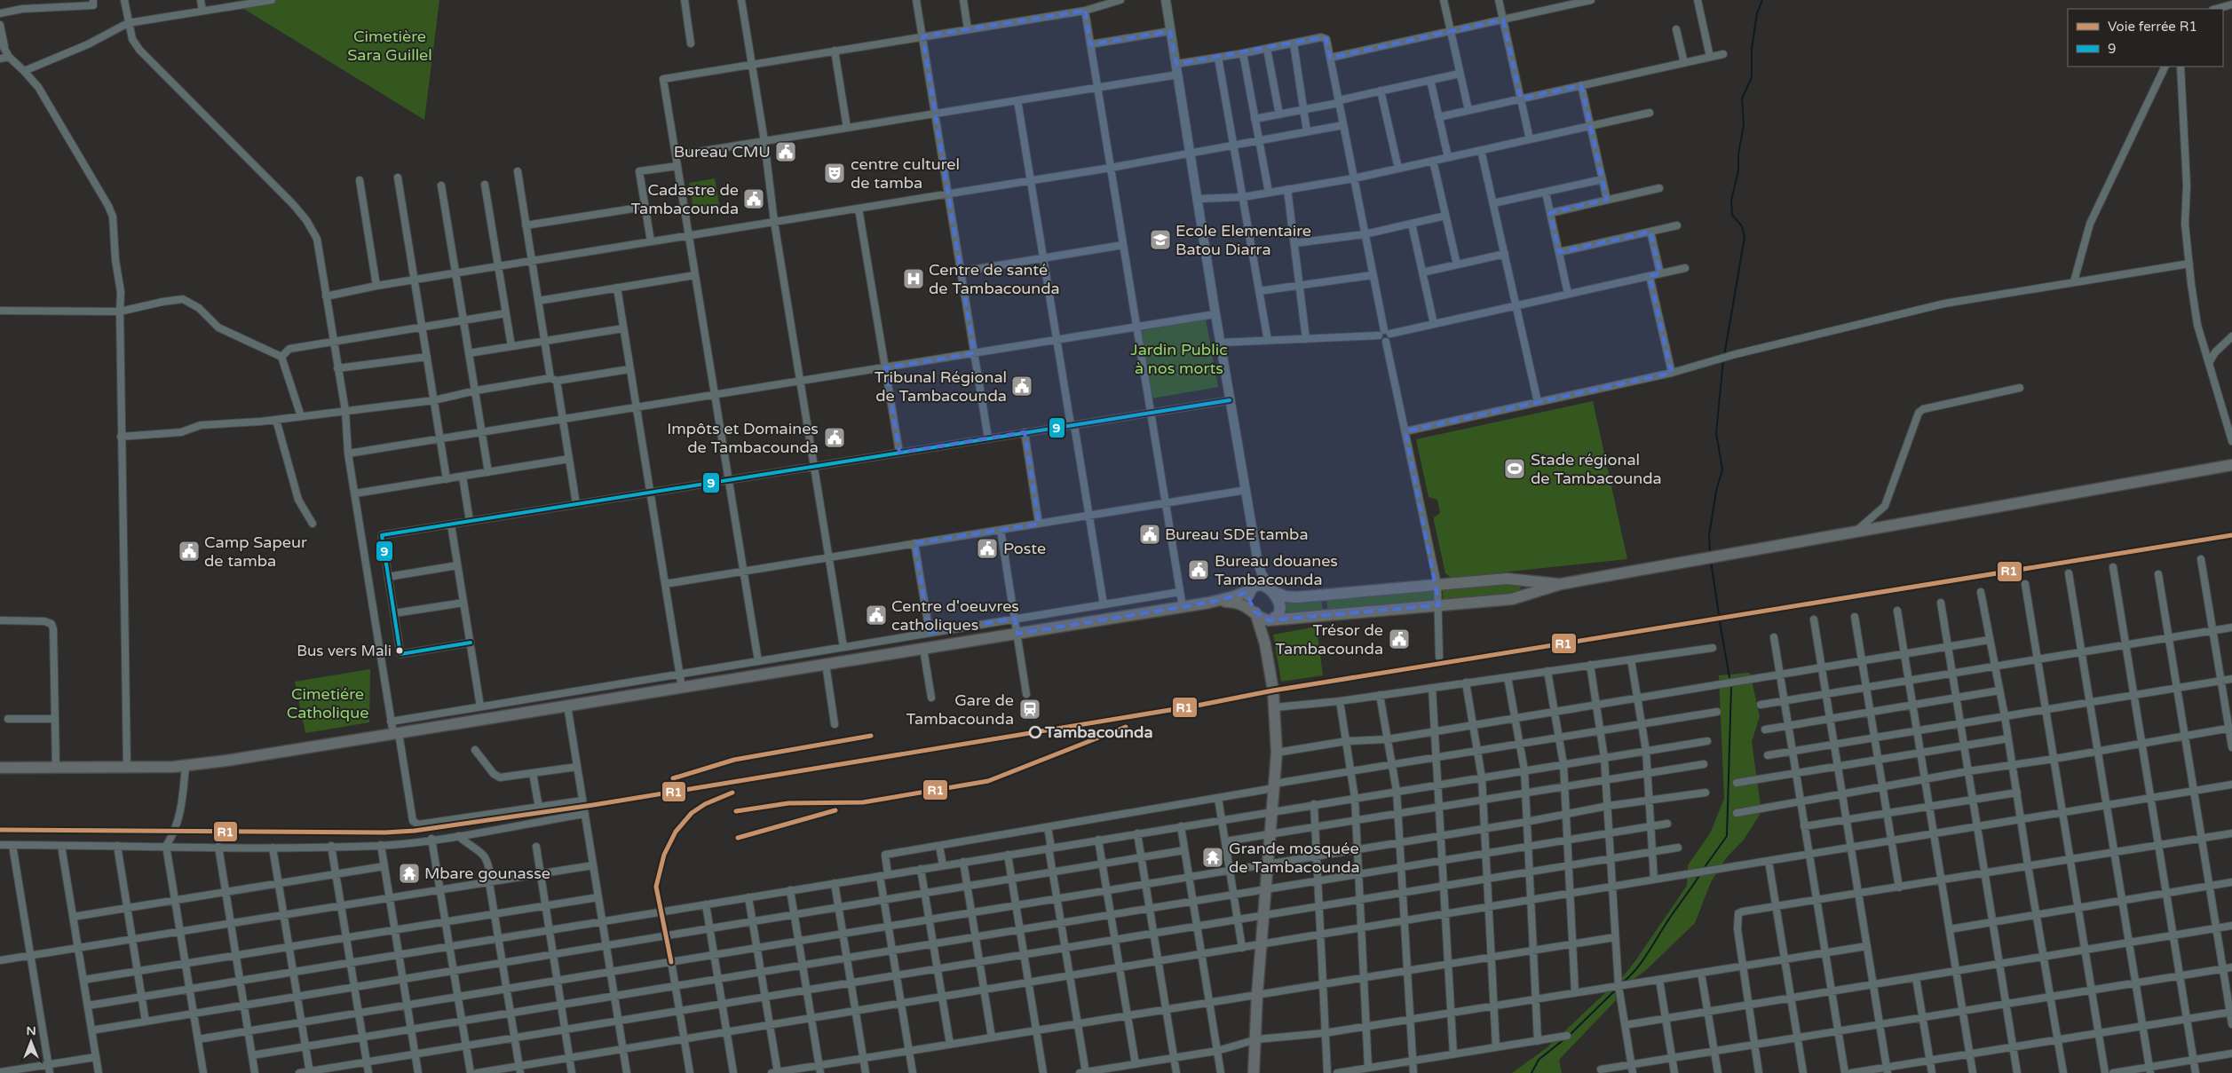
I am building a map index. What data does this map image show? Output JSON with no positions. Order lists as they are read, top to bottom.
{
  "parks": ["Cimetière Sara Guillel", "Jardin Public à nos morts", "Cimetiére Catholique"],
  "places": {
    "public building": [
      "Bureau CMU",
      "Cadastre de Tambacounda",
      "Tribunal Régional de Tambacounda",
      "Impôts et Domaines de Tambacounda",
      "Bureau SDE tamba",
      "Poste",
      "Camp Sapeur de tamba",
      "Bureau douanes Tambacounda",
      "Centre d'oeuvres catholiques",
      "Trésor de Tambacounda"
    ],
    "theatre": ["centre culturel de tamba"],
    "school or university": ["Ecole Elementaire Batou Diarra"],
    "hospital": ["Centre de santé de Tambacounda"],
    "sports": ["Stade régional de Tambacounda"],
    "other": ["Bus vers Mali", "Tambacounda"],
    "station": ["Gare de Tambacounda"],
    "temple": ["Grande mosquée de Tambacounda", "Mbare gounasse"]
  },
  "lines": ["transit line 9", "rail line R1"],
  "legend": ["Voie ferrée R1", "9"],
  "north": "top"
}
